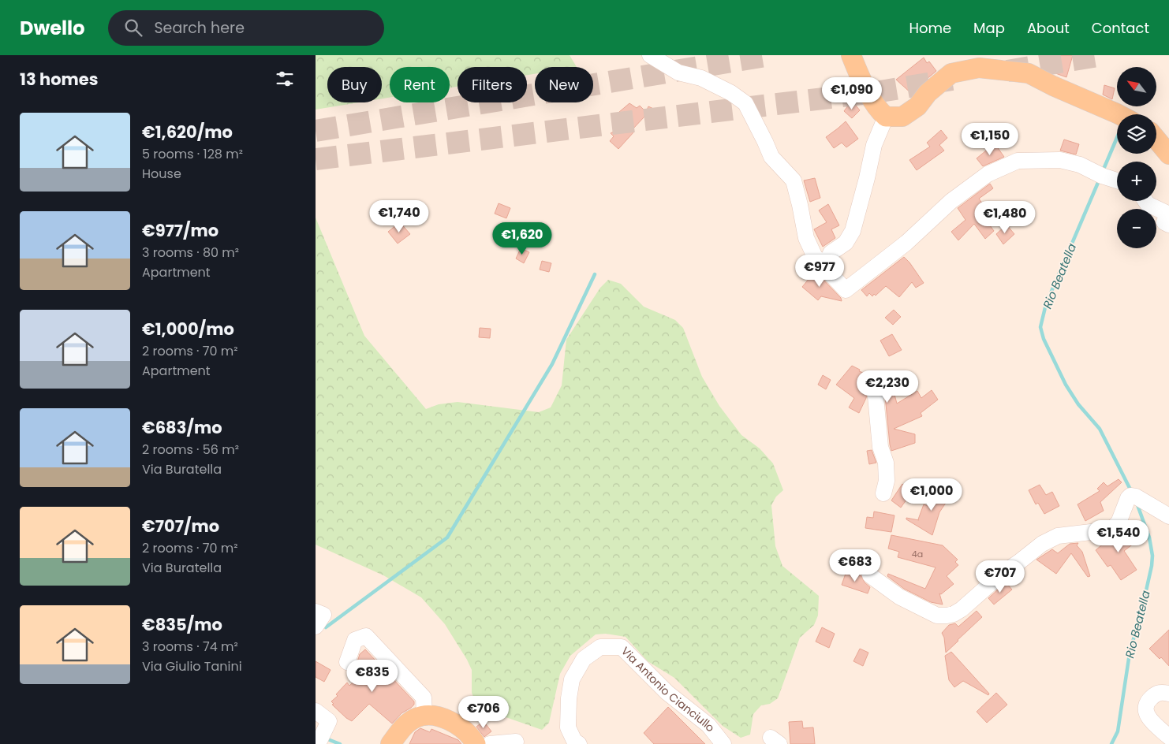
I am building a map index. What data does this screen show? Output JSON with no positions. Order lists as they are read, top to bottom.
{
  "streets": {
    "street": ["Via Antonio Cianciullo"]
  },
  "water": ["Rio Beatella"],
  "house_numbers": ["4a"],
  "north": "top left",
  "page": {
    "header": "Dwello",
    "search": "Search here",
    "nav": [
      "Home",
      "Map",
      "About",
      "Contact"
    ],
    "heading": "13 homes",
    "map_buttons": ["+", "−"],
    "chip": [
      "Buy",
      "Rent",
      "Filters",
      "New"
    ],
    "price": [
      "€1,090",
      "€1,150",
      "€1,740",
      "€1,480",
      "€1,620",
      "€977",
      "€2,230",
      "€1,000",
      "€1,540",
      "€683",
      "€707",
      "€835",
      "€706"
    ],
    "list": [
      {
        "name": "€1,620/mo",
        "note": "5 rooms · 128 m² · House"
      },
      {
        "name": "€977/mo",
        "note": "3 rooms · 80 m² · Apartment"
      },
      {
        "name": "€1,000/mo",
        "note": "2 rooms · 70 m² · Apartment"
      },
      {
        "name": "€683/mo",
        "note": "2 rooms · 56 m² · Via Buratella"
      },
      {
        "name": "€707/mo",
        "note": "2 rooms · 70 m² · Via Buratella"
      },
      {
        "name": "€835/mo",
        "note": "3 rooms · 74 m² · Via Giulio Tanini"
      }
    ]
  }
}
